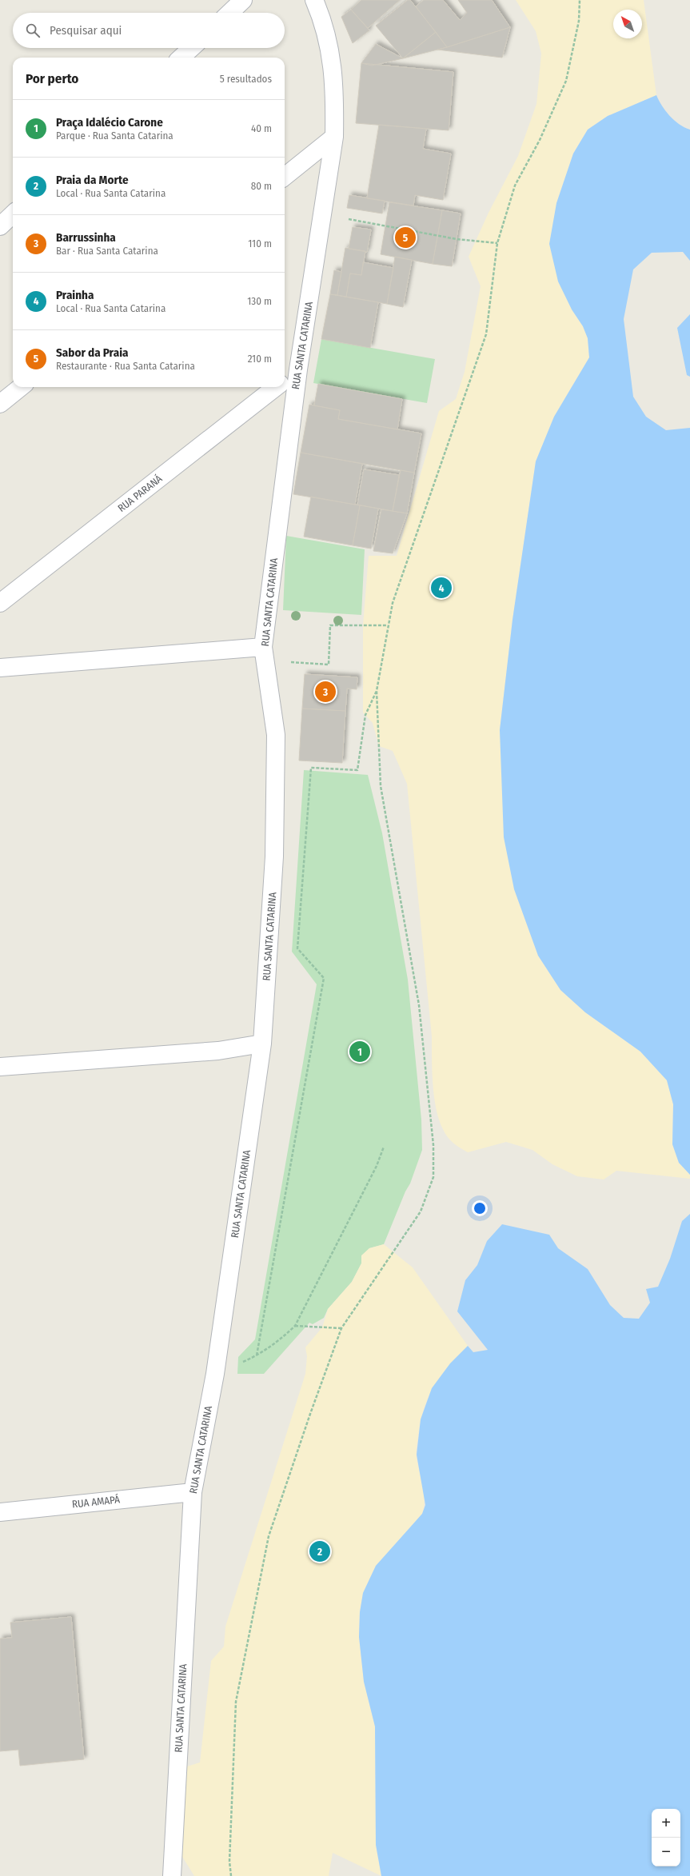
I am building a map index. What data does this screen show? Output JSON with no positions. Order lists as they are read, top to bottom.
{
  "streets": {
    "street": ["RUA SANTA CATARINA", "RUA PARANÁ", "RUA AMAPÁ"]
  },
  "crossings": [
    ["RUA SANTA CATARINA", "RUA AMAPÁ"]
  ],
  "north": "top left",
  "page": {
    "search": "Pesquisar aqui",
    "heading": ["Por perto", "5 resultados"],
    "list": [
      {
        "mark": "1",
        "name": "Praça Idalécio Carone",
        "note": "Parque · Rua Santa Catarina",
        "value": "40 m"
      },
      {
        "mark": "2",
        "name": "Praia da Morte",
        "note": "Local · Rua Santa Catarina",
        "value": "80 m"
      },
      {
        "mark": "3",
        "name": "Barrussinha",
        "note": "Bar · Rua Santa Catarina",
        "value": "110 m"
      },
      {
        "mark": "4",
        "name": "Prainha",
        "note": "Local · Rua Santa Catarina",
        "value": "130 m"
      },
      {
        "mark": "5",
        "name": "Sabor da Praia",
        "note": "Restaurante · Rua Santa Catarina",
        "value": "210 m"
      }
    ],
    "pins": [
      "5",
      "4",
      "3",
      "1",
      "2"
    ],
    "map_buttons": ["+", "−"]
  }
}
